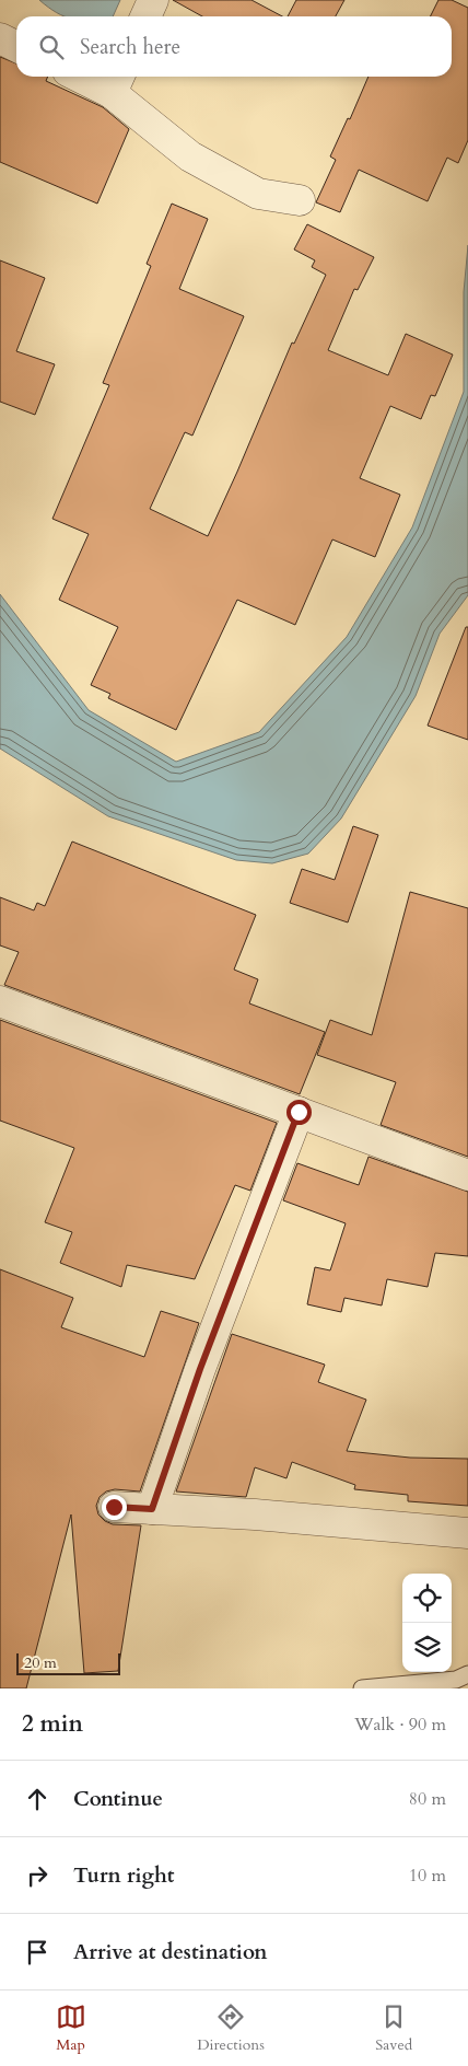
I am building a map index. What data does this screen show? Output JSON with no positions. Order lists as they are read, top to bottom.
{
  "scale_bar": "20 m",
  "page": {
    "search": "Search here",
    "scale": "20 m",
    "heading": ["2 min", "Walk · 90 m"],
    "list": [
      ["Continue", "80 m"],
      ["Turn right", "10 m"],
      "Arrive at destination"
    ],
    "nav": ["Map", "Directions", "Saved"]
  }
}
